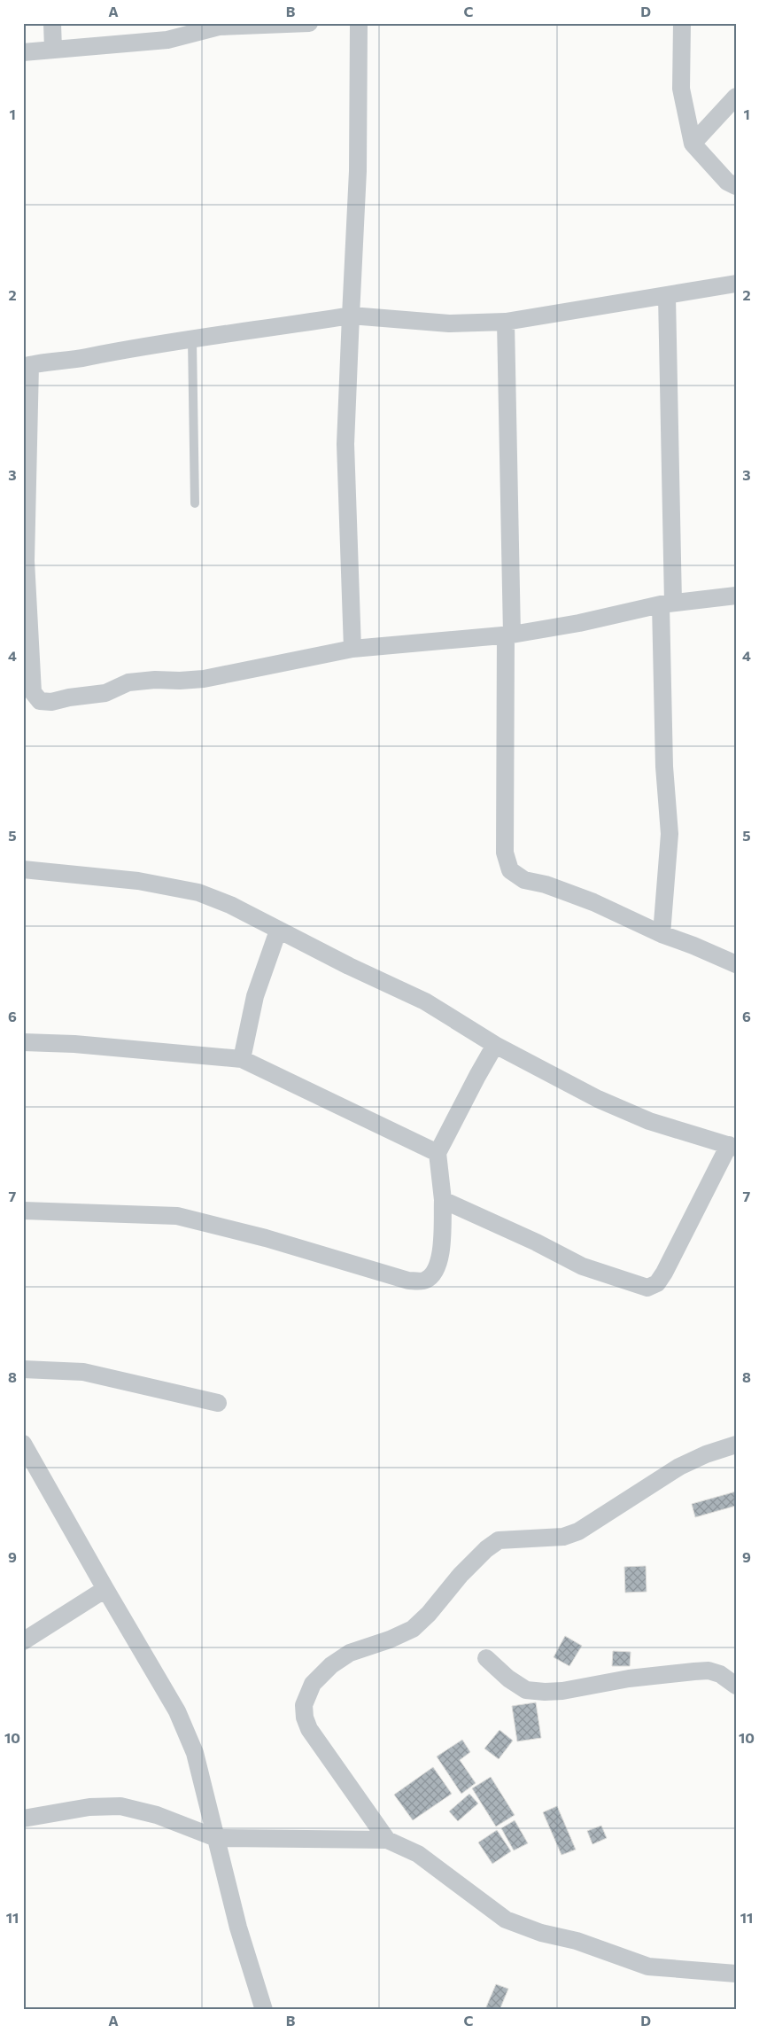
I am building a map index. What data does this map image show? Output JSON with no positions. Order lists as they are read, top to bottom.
{
  "grid": {
    "columns": [
      "A",
      "B",
      "C",
      "D"
    ],
    "rows": [
      "1",
      "2",
      "3",
      "4",
      "5",
      "6",
      "7",
      "8",
      "9",
      "10",
      "11"
    ]
  }
}
